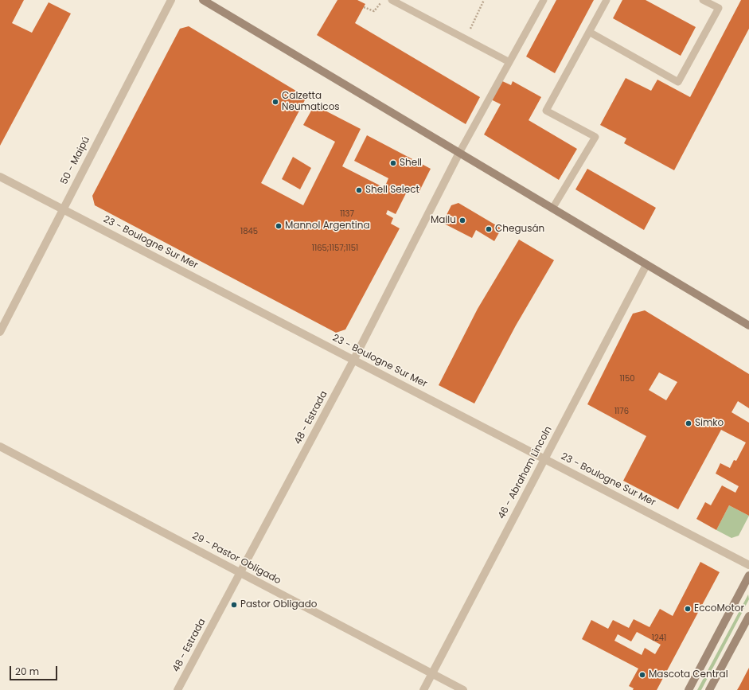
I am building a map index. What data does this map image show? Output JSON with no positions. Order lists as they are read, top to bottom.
{
  "streets": {
    "street": [
      "50 - Maipú",
      "23 - Boulogne Sur Mer",
      "48 - Estrada",
      "46 - Abraham Lincoln",
      "29 - Pastor Obligado"
    ]
  },
  "crossings": [
    ["50 - Maipú", "23 - Boulogne Sur Mer"],
    ["23 - Boulogne Sur Mer", "48 - Estrada"],
    ["23 - Boulogne Sur Mer", "46 - Abraham Lincoln"],
    ["48 - Estrada", "29 - Pastor Obligado"],
    ["46 - Abraham Lincoln", "29 - Pastor Obligado"]
  ],
  "places": [
    "Calzetta Neumaticos",
    "Shell",
    "Shell Select",
    "Mailu",
    "Mannol Argentina",
    "Chegusán",
    "Simko",
    "Pastor Obligado",
    "EccoMotor",
    "Mascota Central"
  ],
  "house_numbers": [
    "1137",
    "1845",
    "1165;1157;1151",
    "1150",
    "1176",
    "1241"
  ],
  "scale_bar": "20 m"
}
